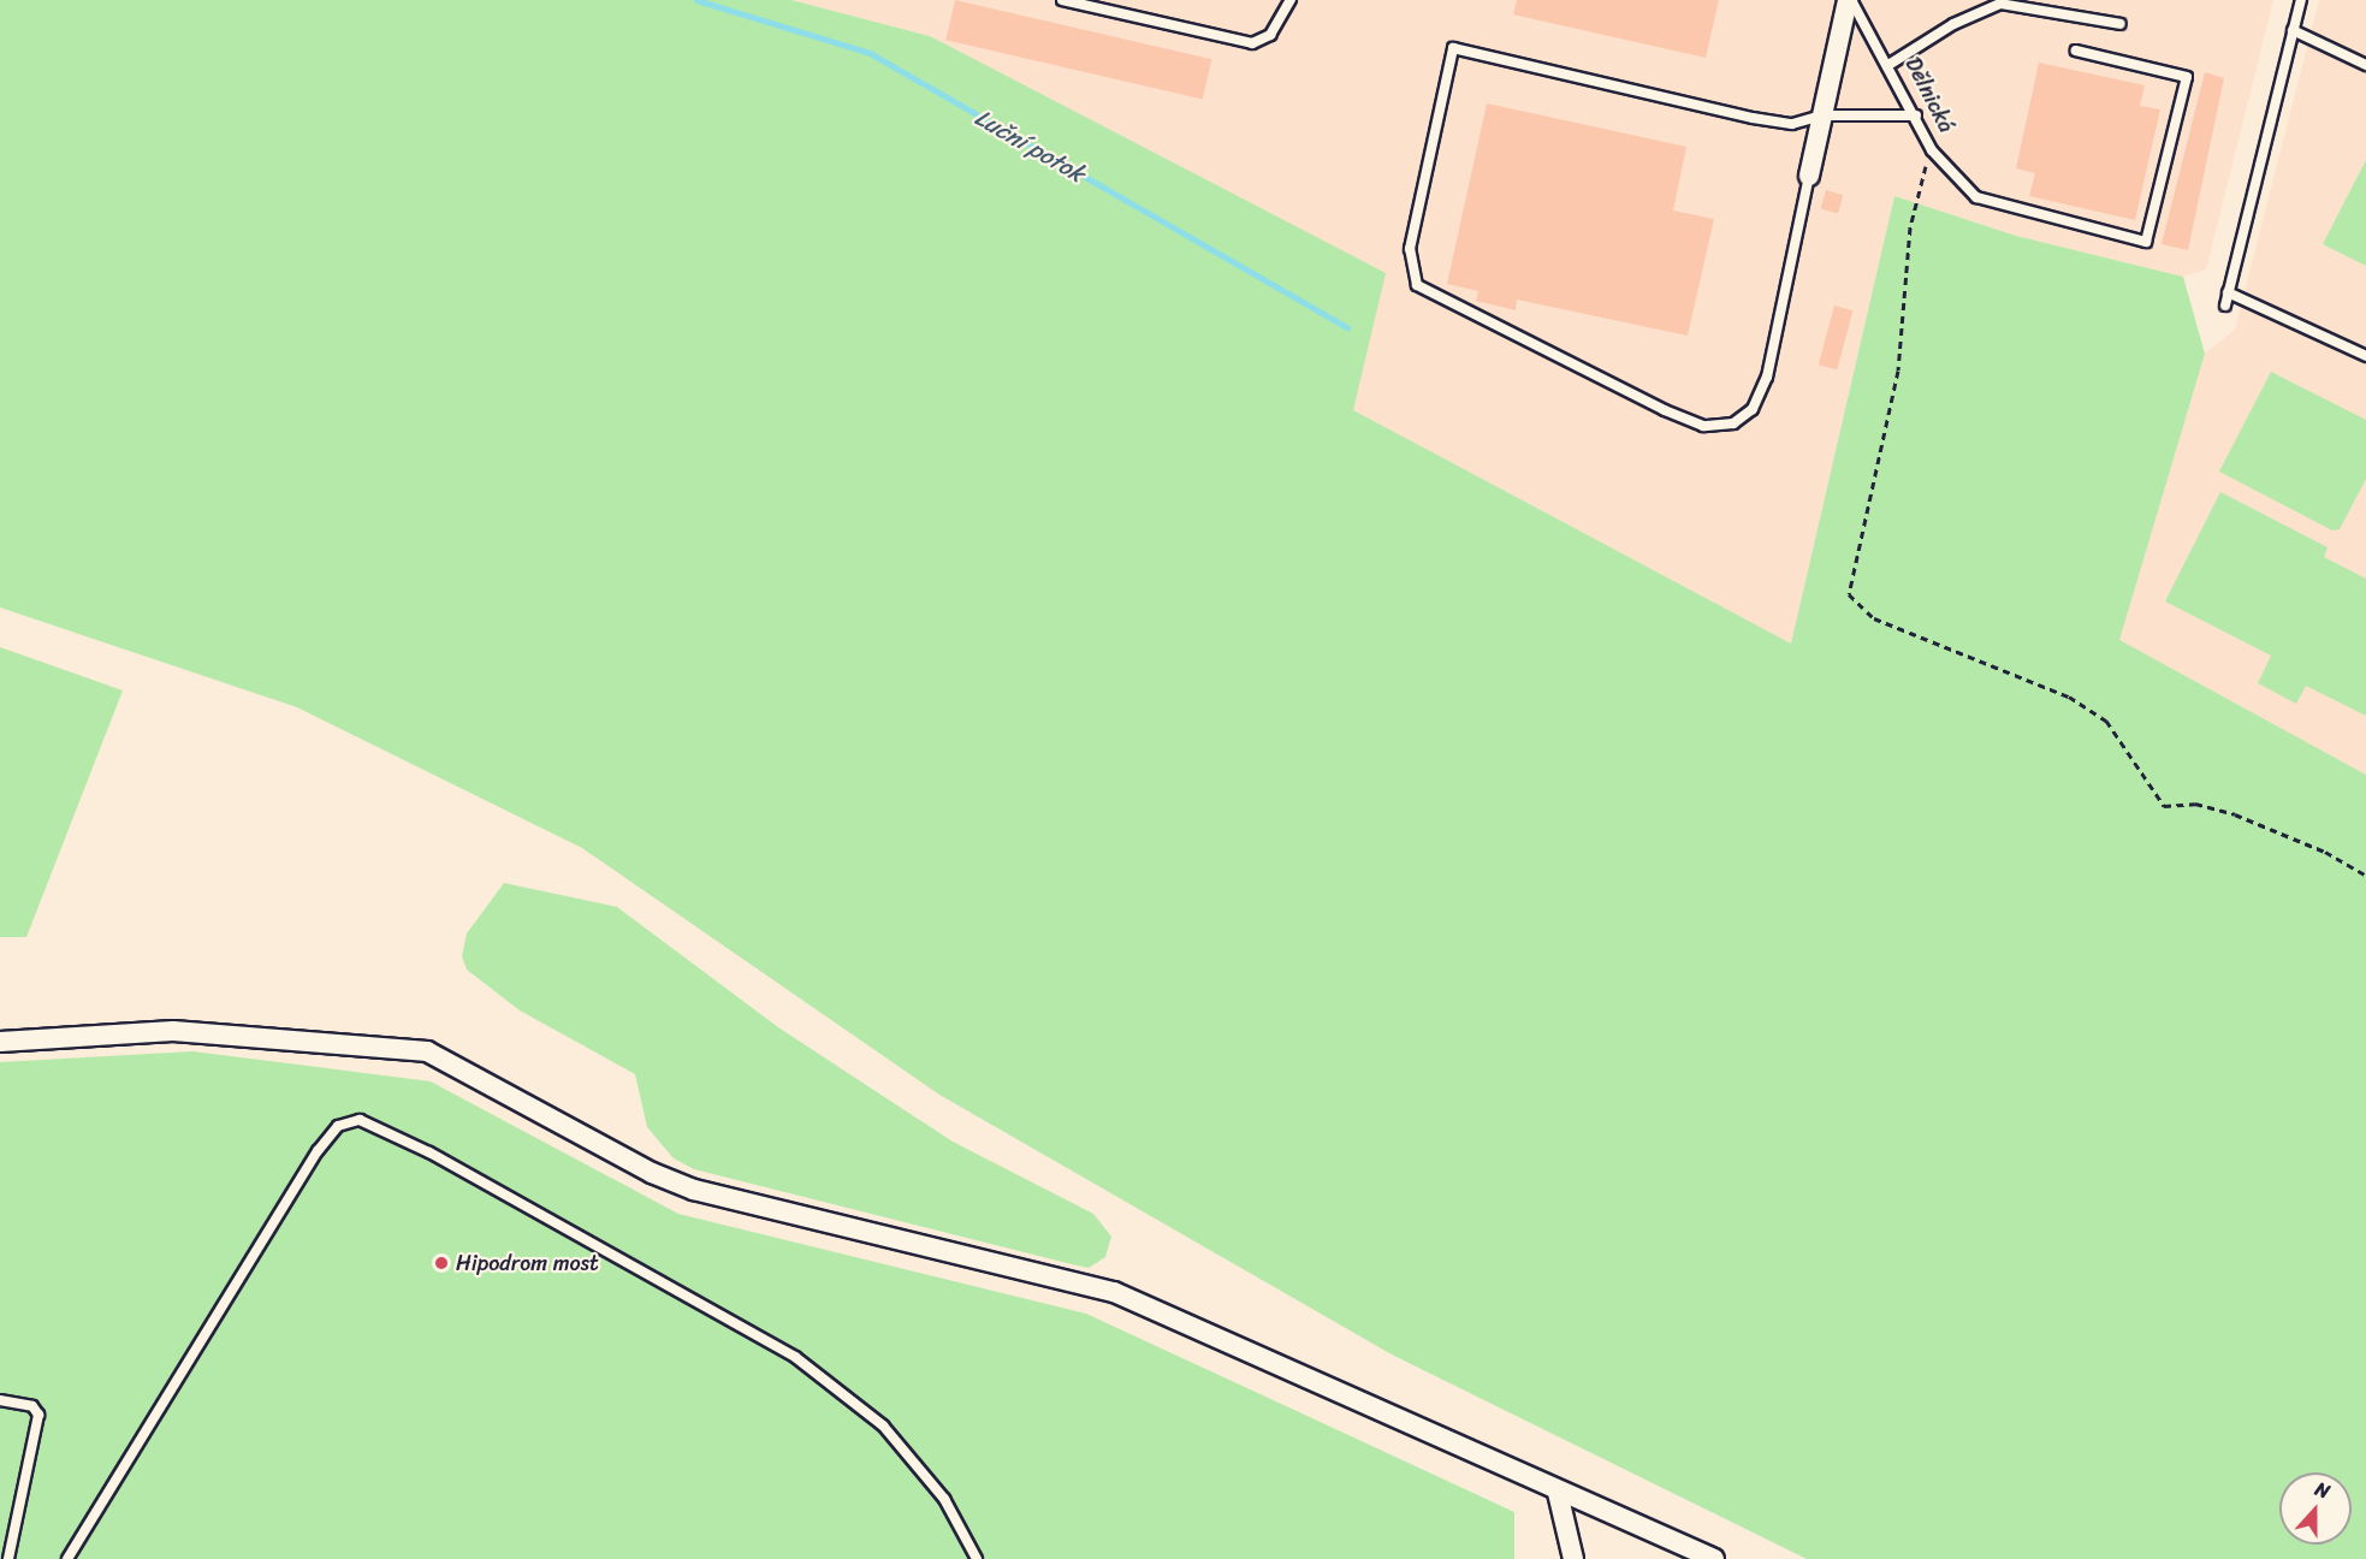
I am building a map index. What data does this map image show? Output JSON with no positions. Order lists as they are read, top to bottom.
{
  "streets": {
    "street": ["Dělnická"]
  },
  "water": ["Luční potok"],
  "places": ["Hipodrom most"],
  "north": "top"
}
